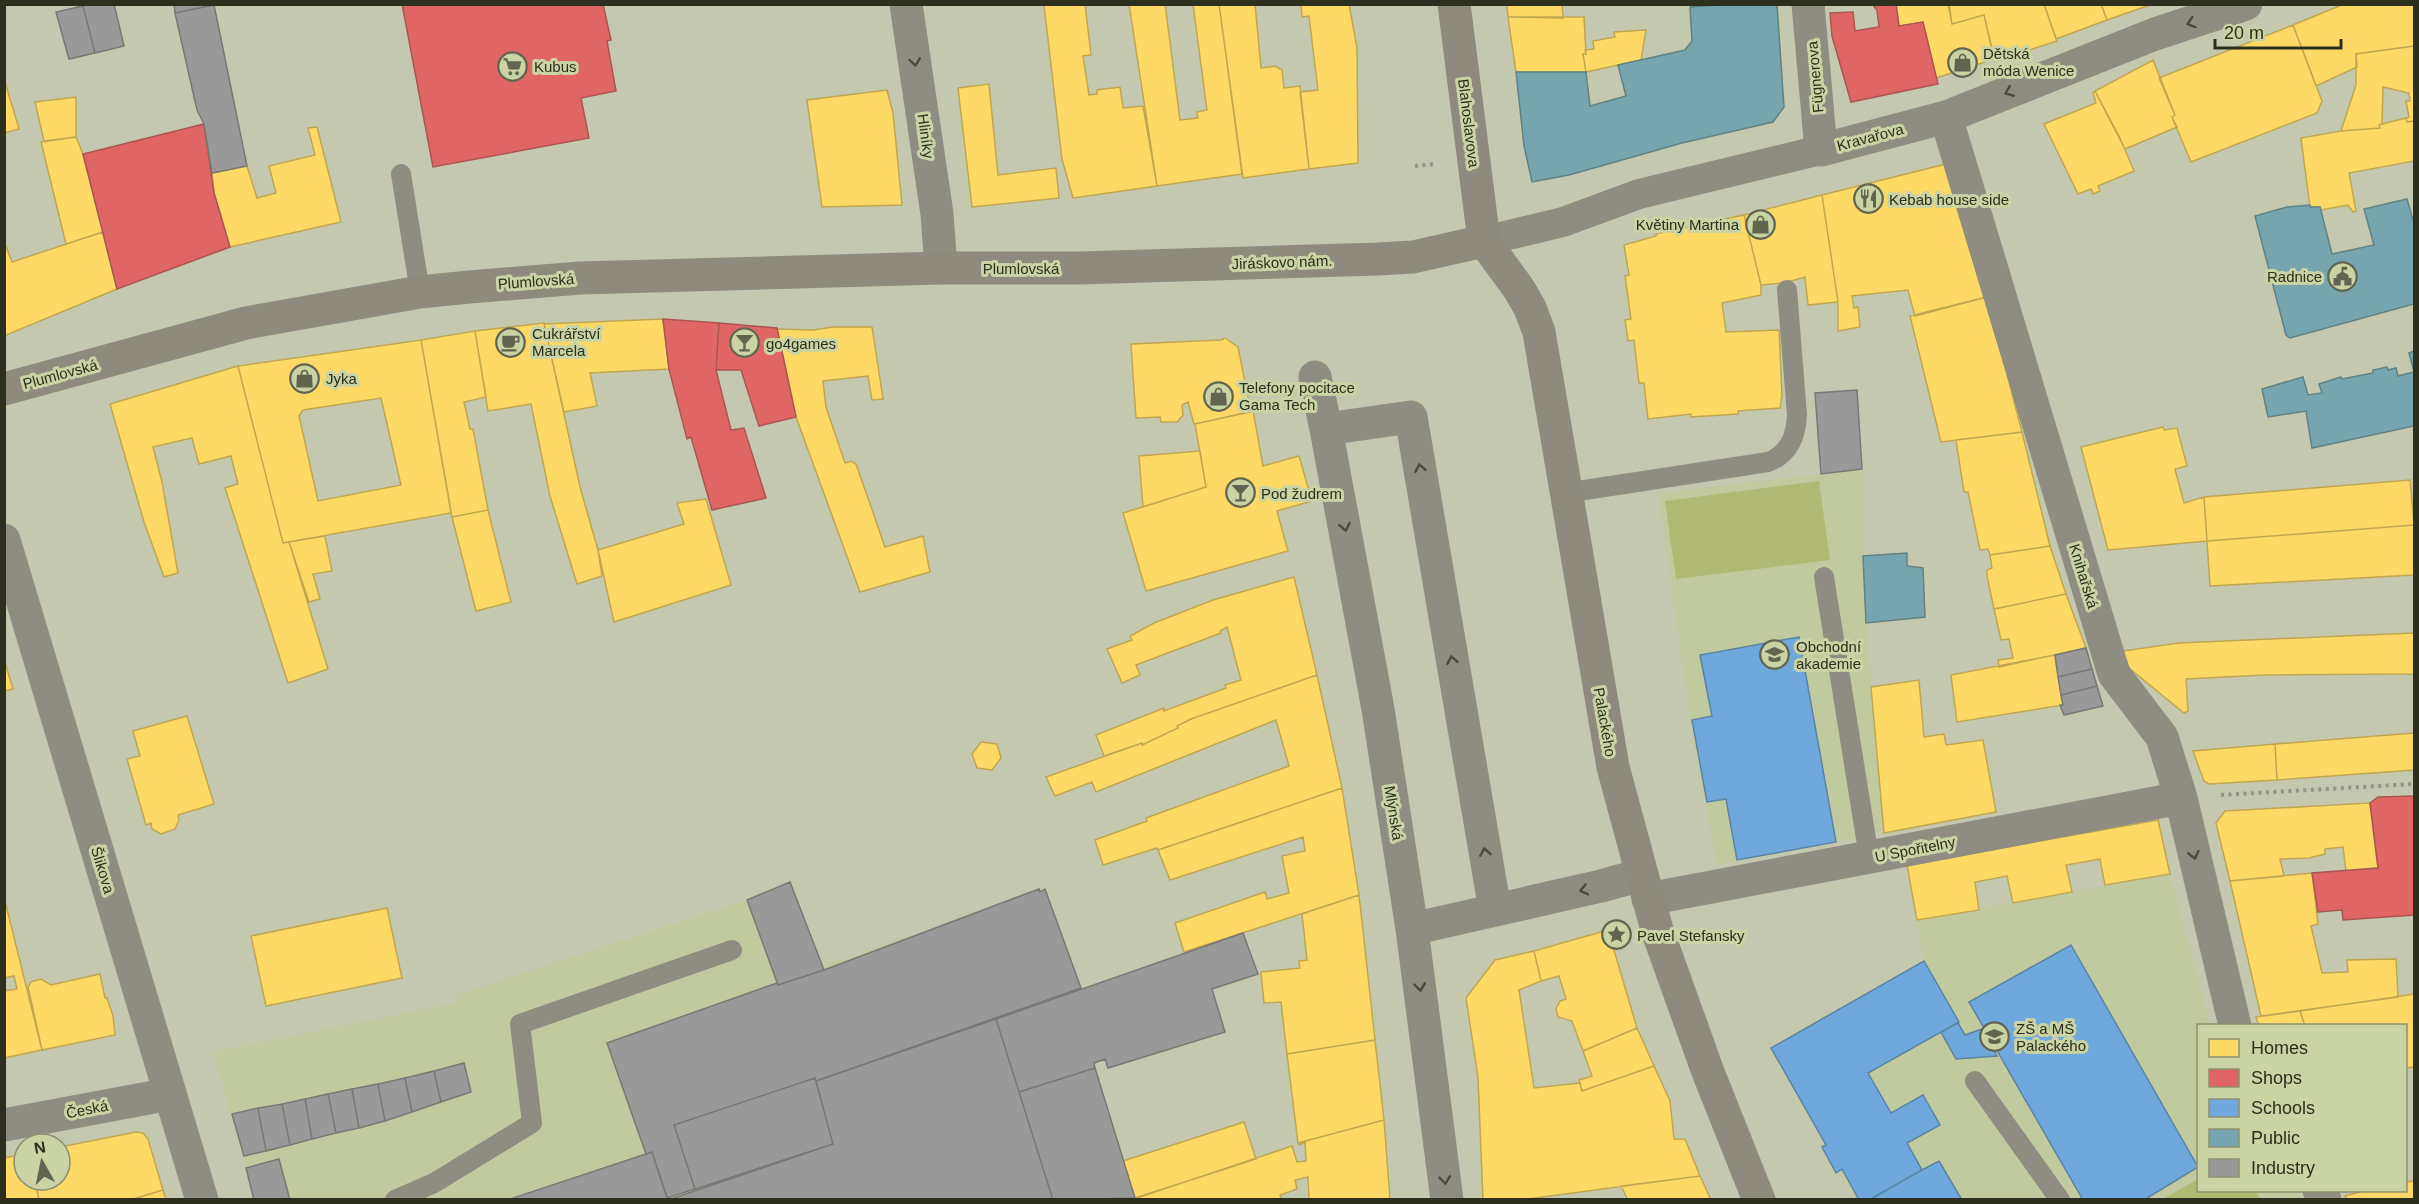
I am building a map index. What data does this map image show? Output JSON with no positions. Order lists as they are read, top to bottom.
{
  "streets": {
    "main road": [
      "Blahoslavova",
      "Jiráskovo nám.",
      "Plumlovská",
      "Palackého"
    ],
    "street": [
      "Fügnerova",
      "Hliníky",
      "Kravařova",
      "Knihařská",
      "Mlýnská",
      "U Spořitelny",
      "Šlikova",
      "Česká"
    ]
  },
  "crossings": [
    ["Fügnerova", "Kravařova"],
    ["Blahoslavova", "Kravařova"],
    ["Blahoslavova", "Jiráskovo nám."],
    ["Blahoslavova", "Palackého"],
    ["Hliníky", "Plumlovská"],
    ["Kravařova", "Jiráskovo nám."],
    ["Kravařova", "Knihařská"],
    ["Kravařova", "Palackého"],
    ["Jiráskovo nám.", "Plumlovská"],
    ["Jiráskovo nám.", "Palackého"],
    ["Knihařská", "U Spořitelny"],
    ["Palackého", "U Spořitelny"],
    ["Mlýnská", "U Spořitelny"],
    ["Šlikova", "Česká"]
  ],
  "one_way": ["Hliníky", "Kravařova", "Mlýnská"],
  "places": {
    "shop": [
      "Dětská móda Wenice",
      "Květiny Martina",
      "Jyka",
      "Telefony pocitace Gama Tech"
    ],
    "supermarket": ["Kubus"],
    "restaurant": ["Kebab house side"],
    "public building": ["Radnice"],
    "cafe": ["Cukrářství Marcela"],
    "bar": ["go4games", "Pod žudrem"],
    "school or university": ["Obchodní akademie", "ZŠ a MŠ Palackého"],
    "place": ["Pavel Stefansky"]
  },
  "legend": [
    "Homes",
    "Shops",
    "Schools",
    "Public",
    "Industry"
  ],
  "scale_bar": "20 m",
  "north": "top"
}
